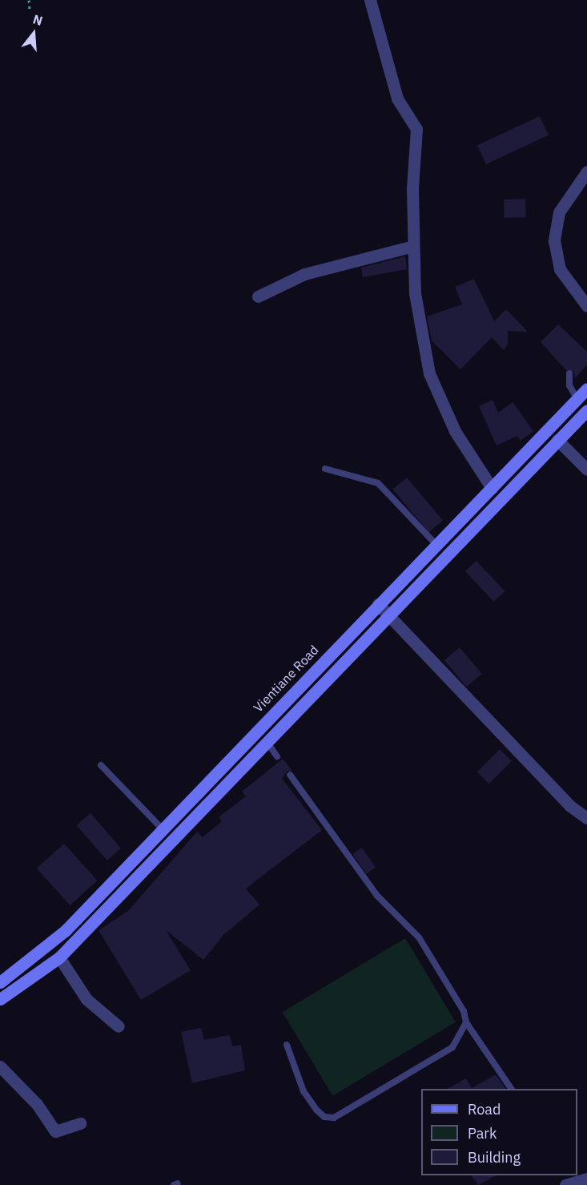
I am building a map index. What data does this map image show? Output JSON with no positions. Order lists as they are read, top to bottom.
{
  "streets": {
    "main road": ["Vientiane Road"]
  },
  "legend": ["Road", "Park", "Building"],
  "north": "top"
}
